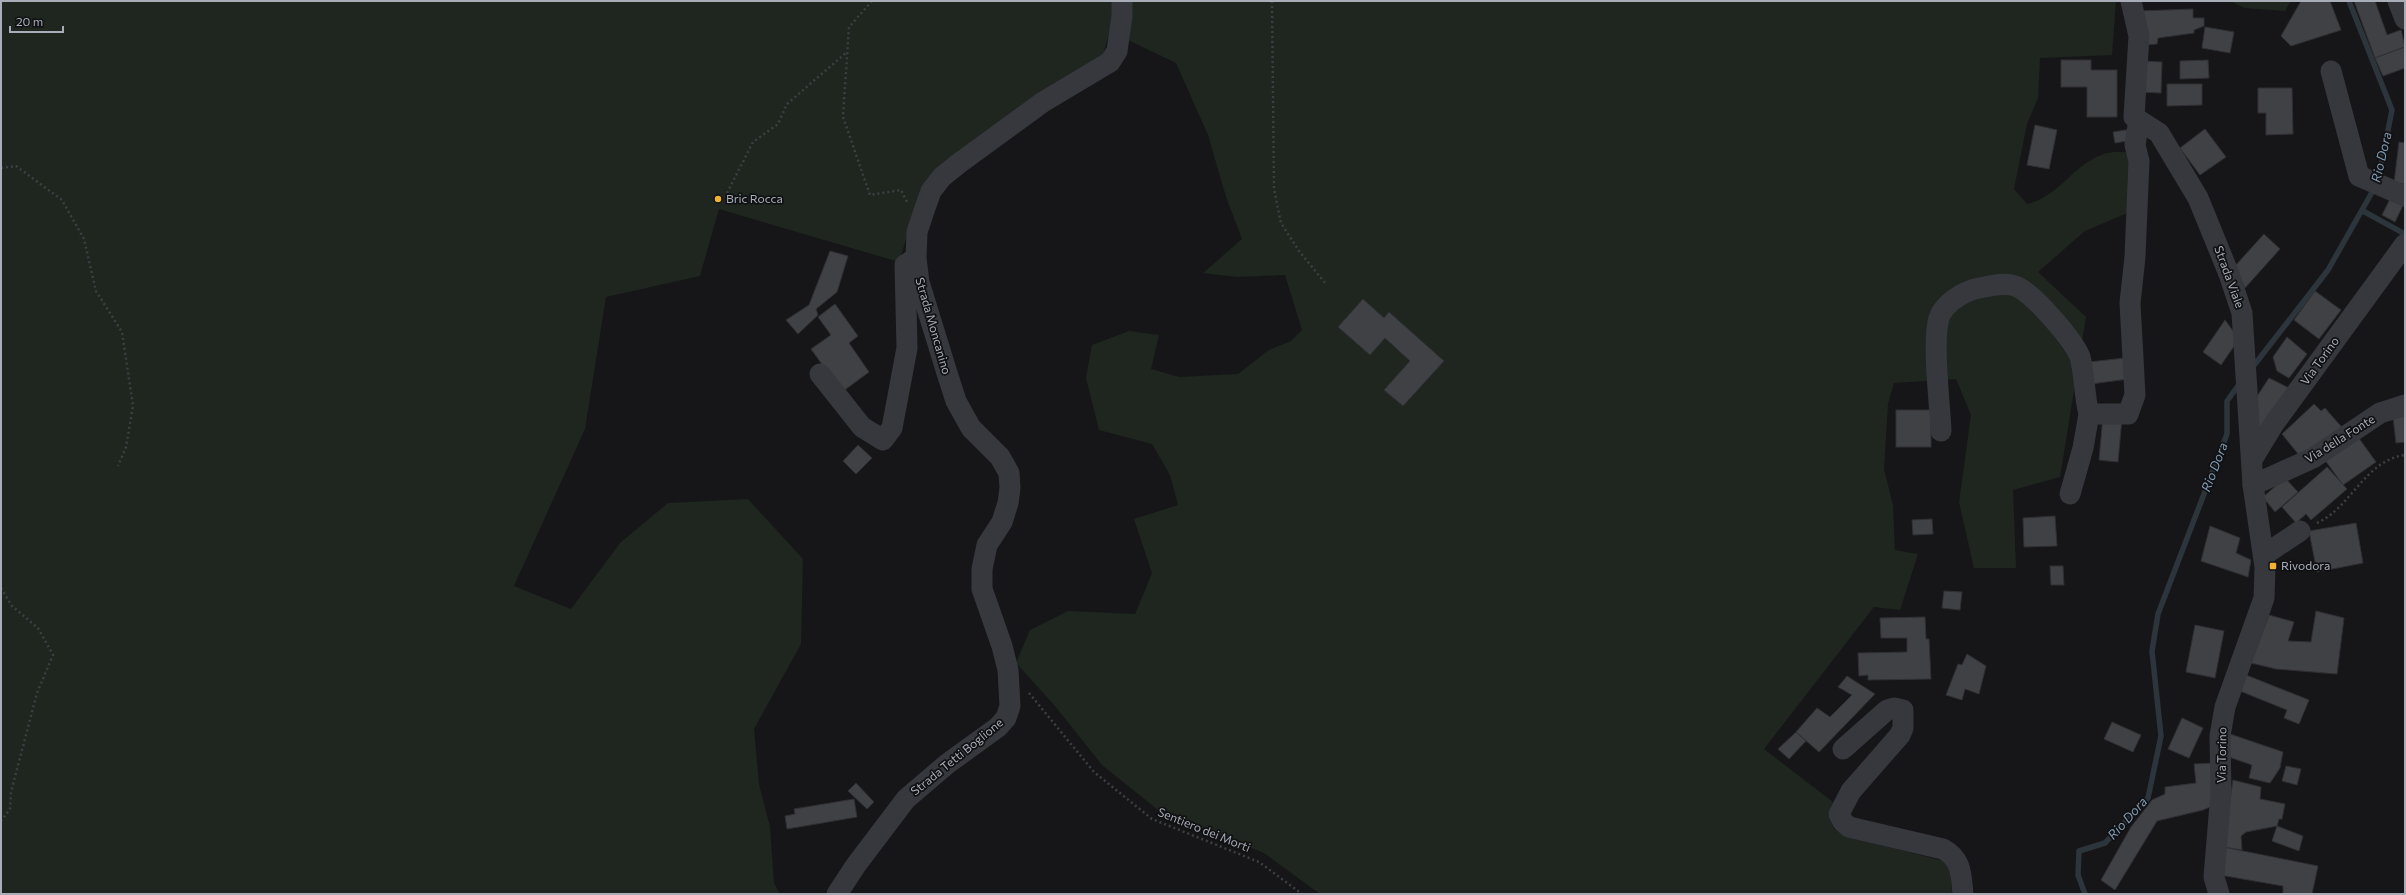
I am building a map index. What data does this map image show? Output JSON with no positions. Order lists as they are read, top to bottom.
{
  "streets": {
    "street": [
      "Strada Viale",
      "Strada Moncanino",
      "Via Torino",
      "Via della Fonte",
      "Strada Tetti Boglione"
    ],
    "path": ["Sentiero dei Morti"]
  },
  "crossings": [
    ["Strada Viale", "Via Torino"],
    ["Strada Moncanino", "Strada Tetti Boglione"],
    ["Via Torino", "Via della Fonte"]
  ],
  "water": ["Rio Dora"],
  "places": {
    "other": ["Bric Rocca"],
    "transit": ["Rivodora"]
  },
  "scale_bar": "20 m"
}
